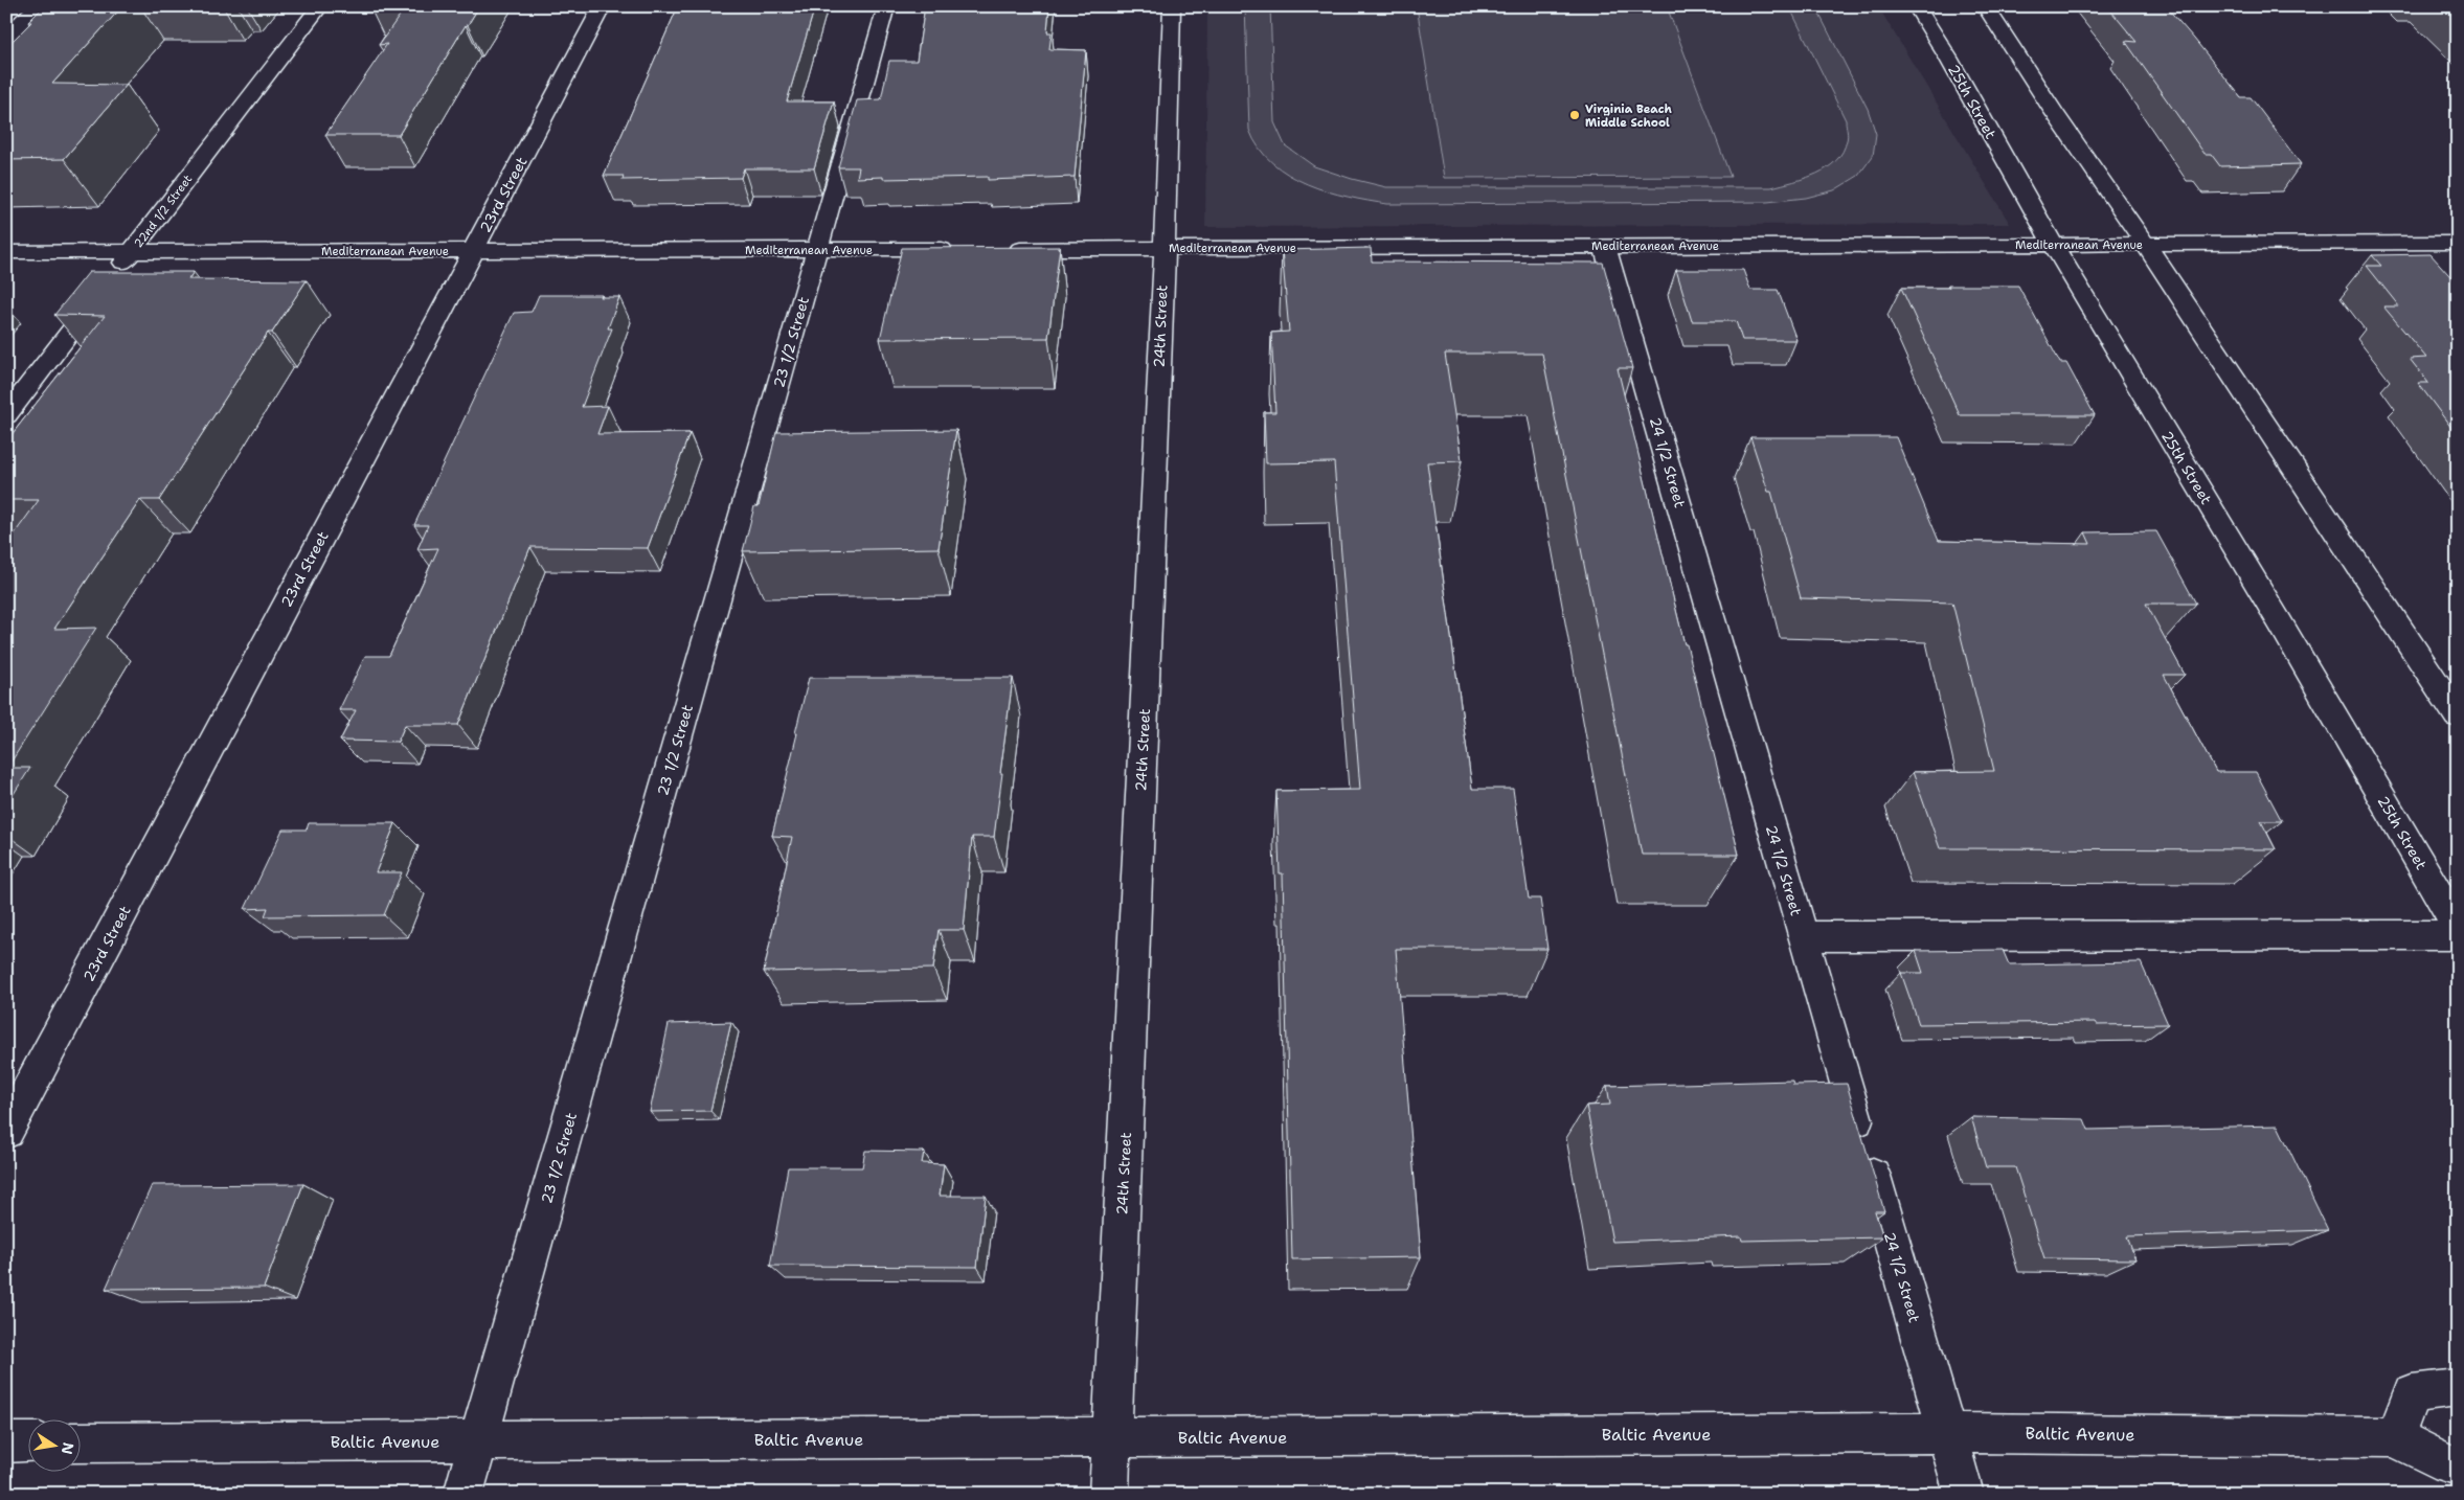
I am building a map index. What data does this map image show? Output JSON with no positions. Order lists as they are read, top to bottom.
{
  "streets": {
    "main road": [
      "25th Street",
      "23rd Street",
      "22nd 1/2 Street",
      "Mediterranean Avenue",
      "24th Street",
      "23 1/2 Street",
      "24 1/2 Street",
      "Baltic Avenue"
    ]
  },
  "crossings": [
    ["25th Street", "Mediterranean Avenue"],
    ["23rd Street", "Mediterranean Avenue"],
    ["22nd 1/2 Street", "Mediterranean Avenue"],
    ["Mediterranean Avenue", "24th Street"],
    ["Mediterranean Avenue", "23 1/2 Street"],
    ["Mediterranean Avenue", "24 1/2 Street"],
    ["24th Street", "Baltic Avenue"],
    ["23 1/2 Street", "Baltic Avenue"],
    ["24 1/2 Street", "Baltic Avenue"]
  ],
  "places": ["Virginia Beach Middle School"],
  "north": "right"
}
